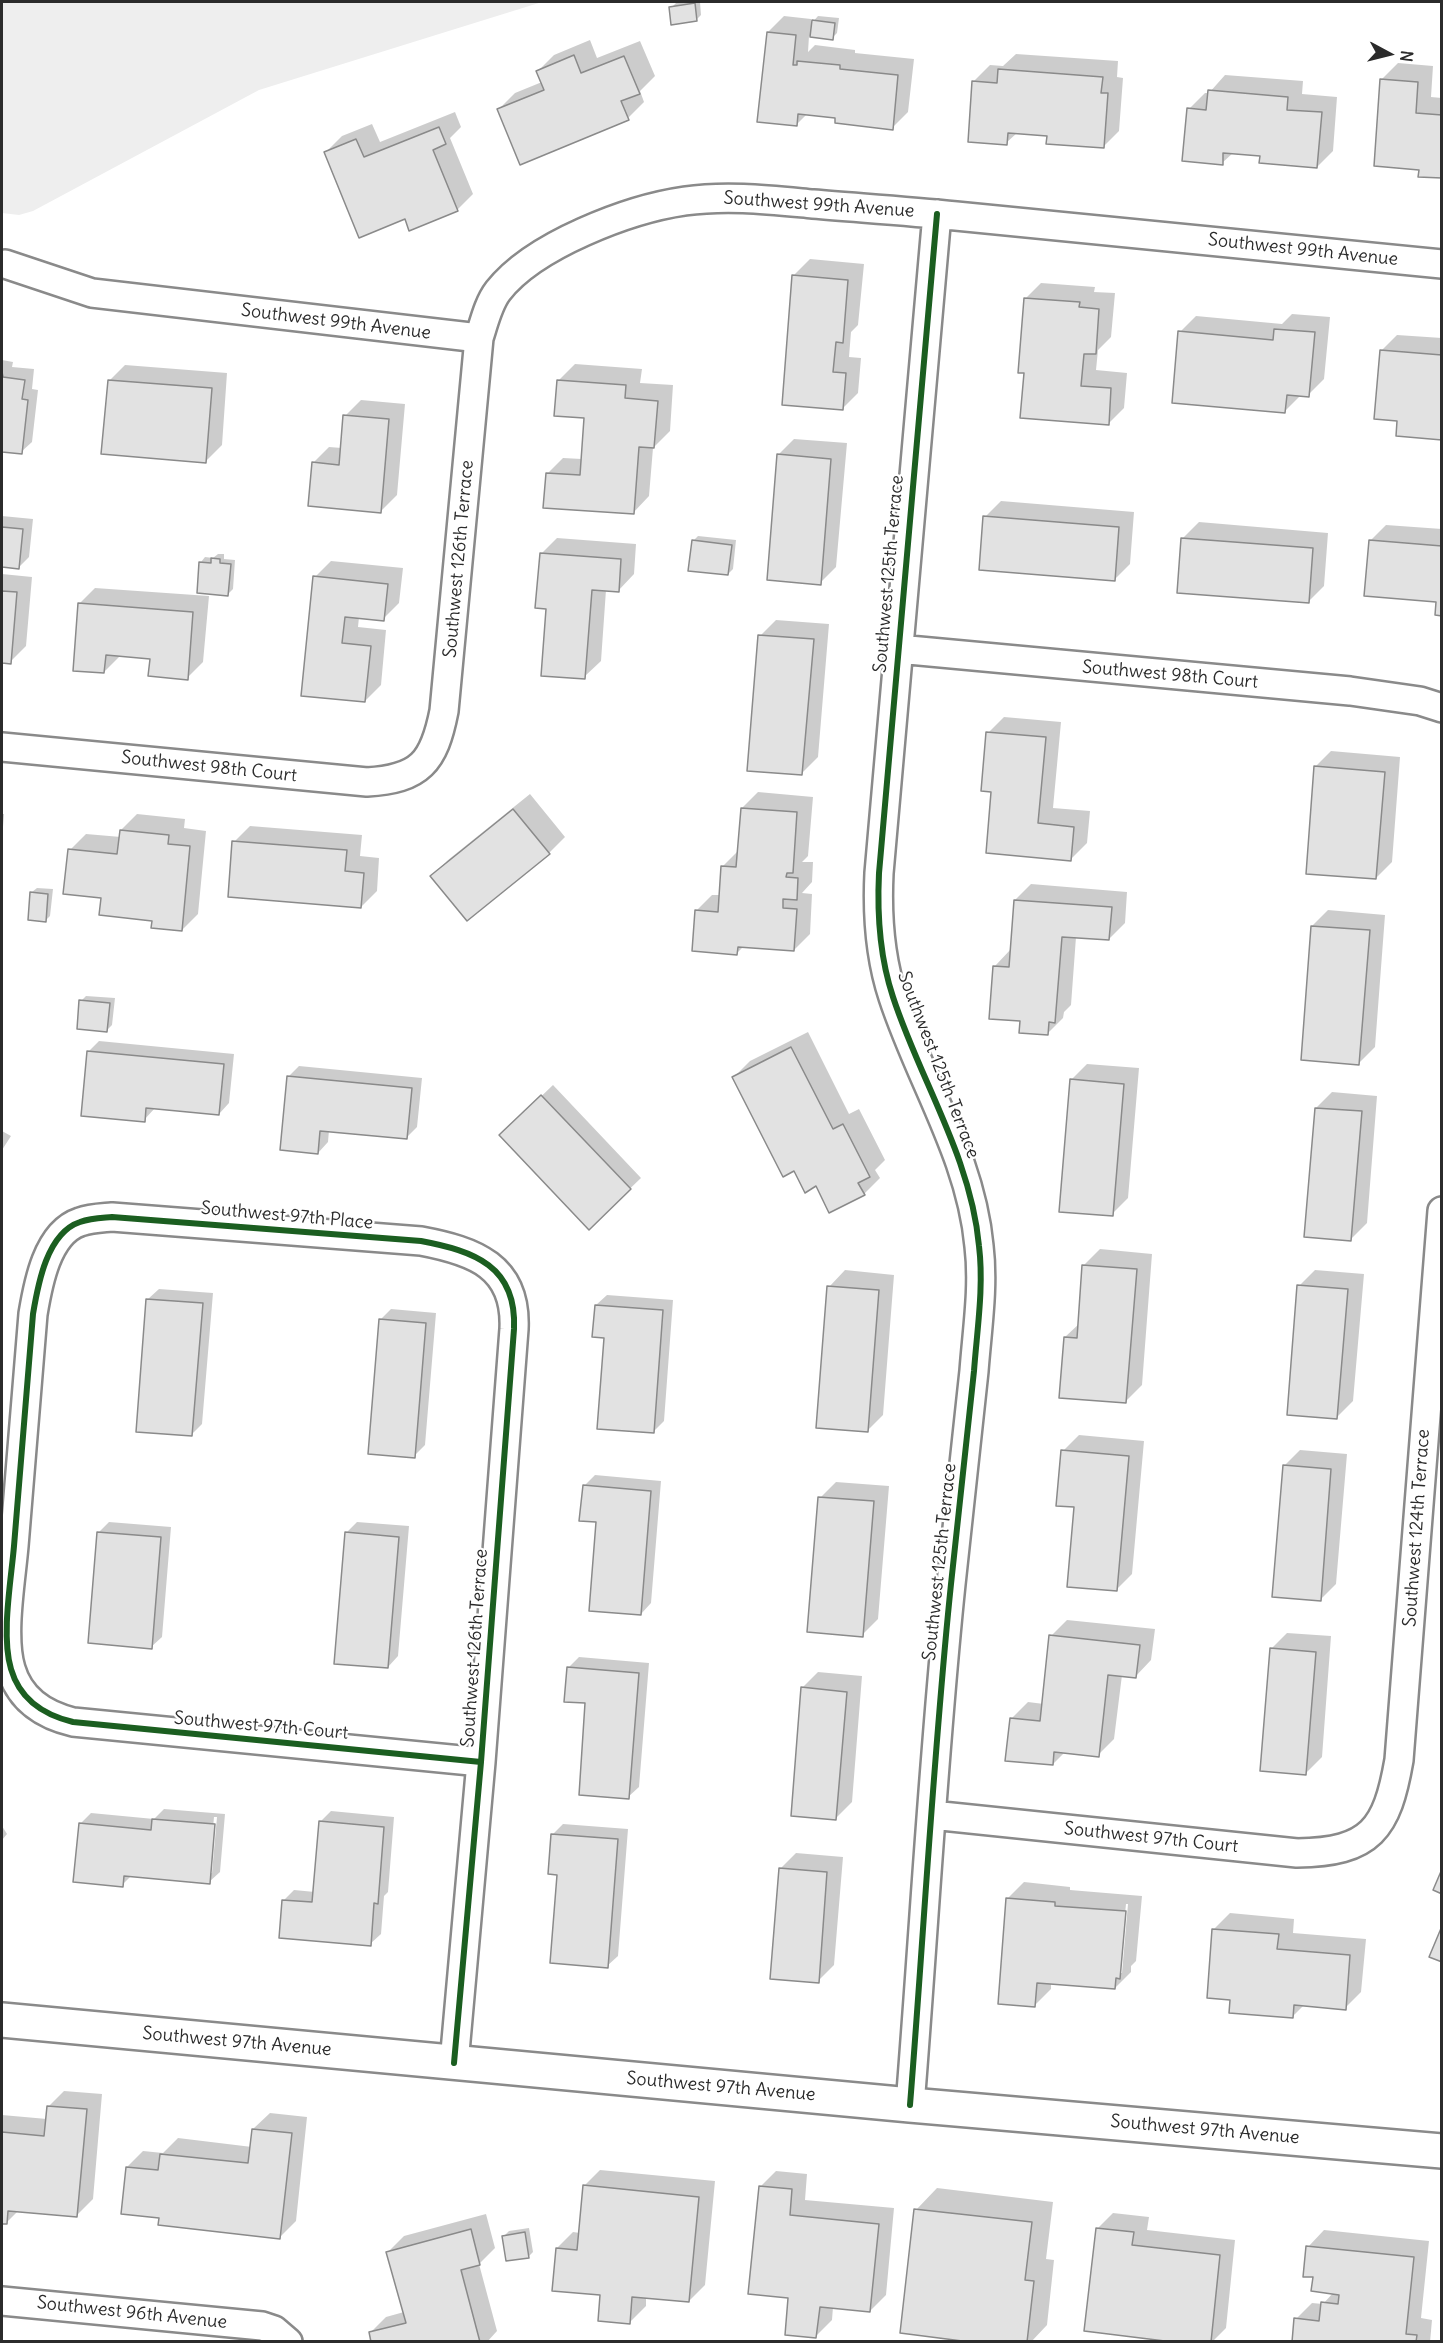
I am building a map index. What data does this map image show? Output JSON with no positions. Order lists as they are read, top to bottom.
{
  "streets": {
    "street": [
      "Southwest 99th Avenue",
      "Southwest 126th Terrace",
      "Southwest 125th Terrace",
      "Southwest 98th Court",
      "Southwest 97th Place",
      "Southwest 124th Terrace",
      "Southwest 97th Court",
      "Southwest 97th Avenue",
      "Southwest 96th Avenue"
    ]
  },
  "crossings": [
    ["Southwest 99th Avenue", "Southwest 126th Terrace"],
    ["Southwest 99th Avenue", "Southwest 125th Terrace"],
    ["Southwest 126th Terrace", "Southwest 98th Court"],
    ["Southwest 126th Terrace", "Southwest 97th Place"],
    ["Southwest 126th Terrace", "Southwest 97th Court"],
    ["Southwest 126th Terrace", "Southwest 97th Avenue"],
    ["Southwest 125th Terrace", "Southwest 98th Court"],
    ["Southwest 125th Terrace", "Southwest 97th Court"],
    ["Southwest 125th Terrace", "Southwest 97th Avenue"],
    ["Southwest 97th Place", "Southwest 97th Court"],
    ["Southwest 124th Terrace", "Southwest 97th Court"]
  ],
  "north": "right"
}
